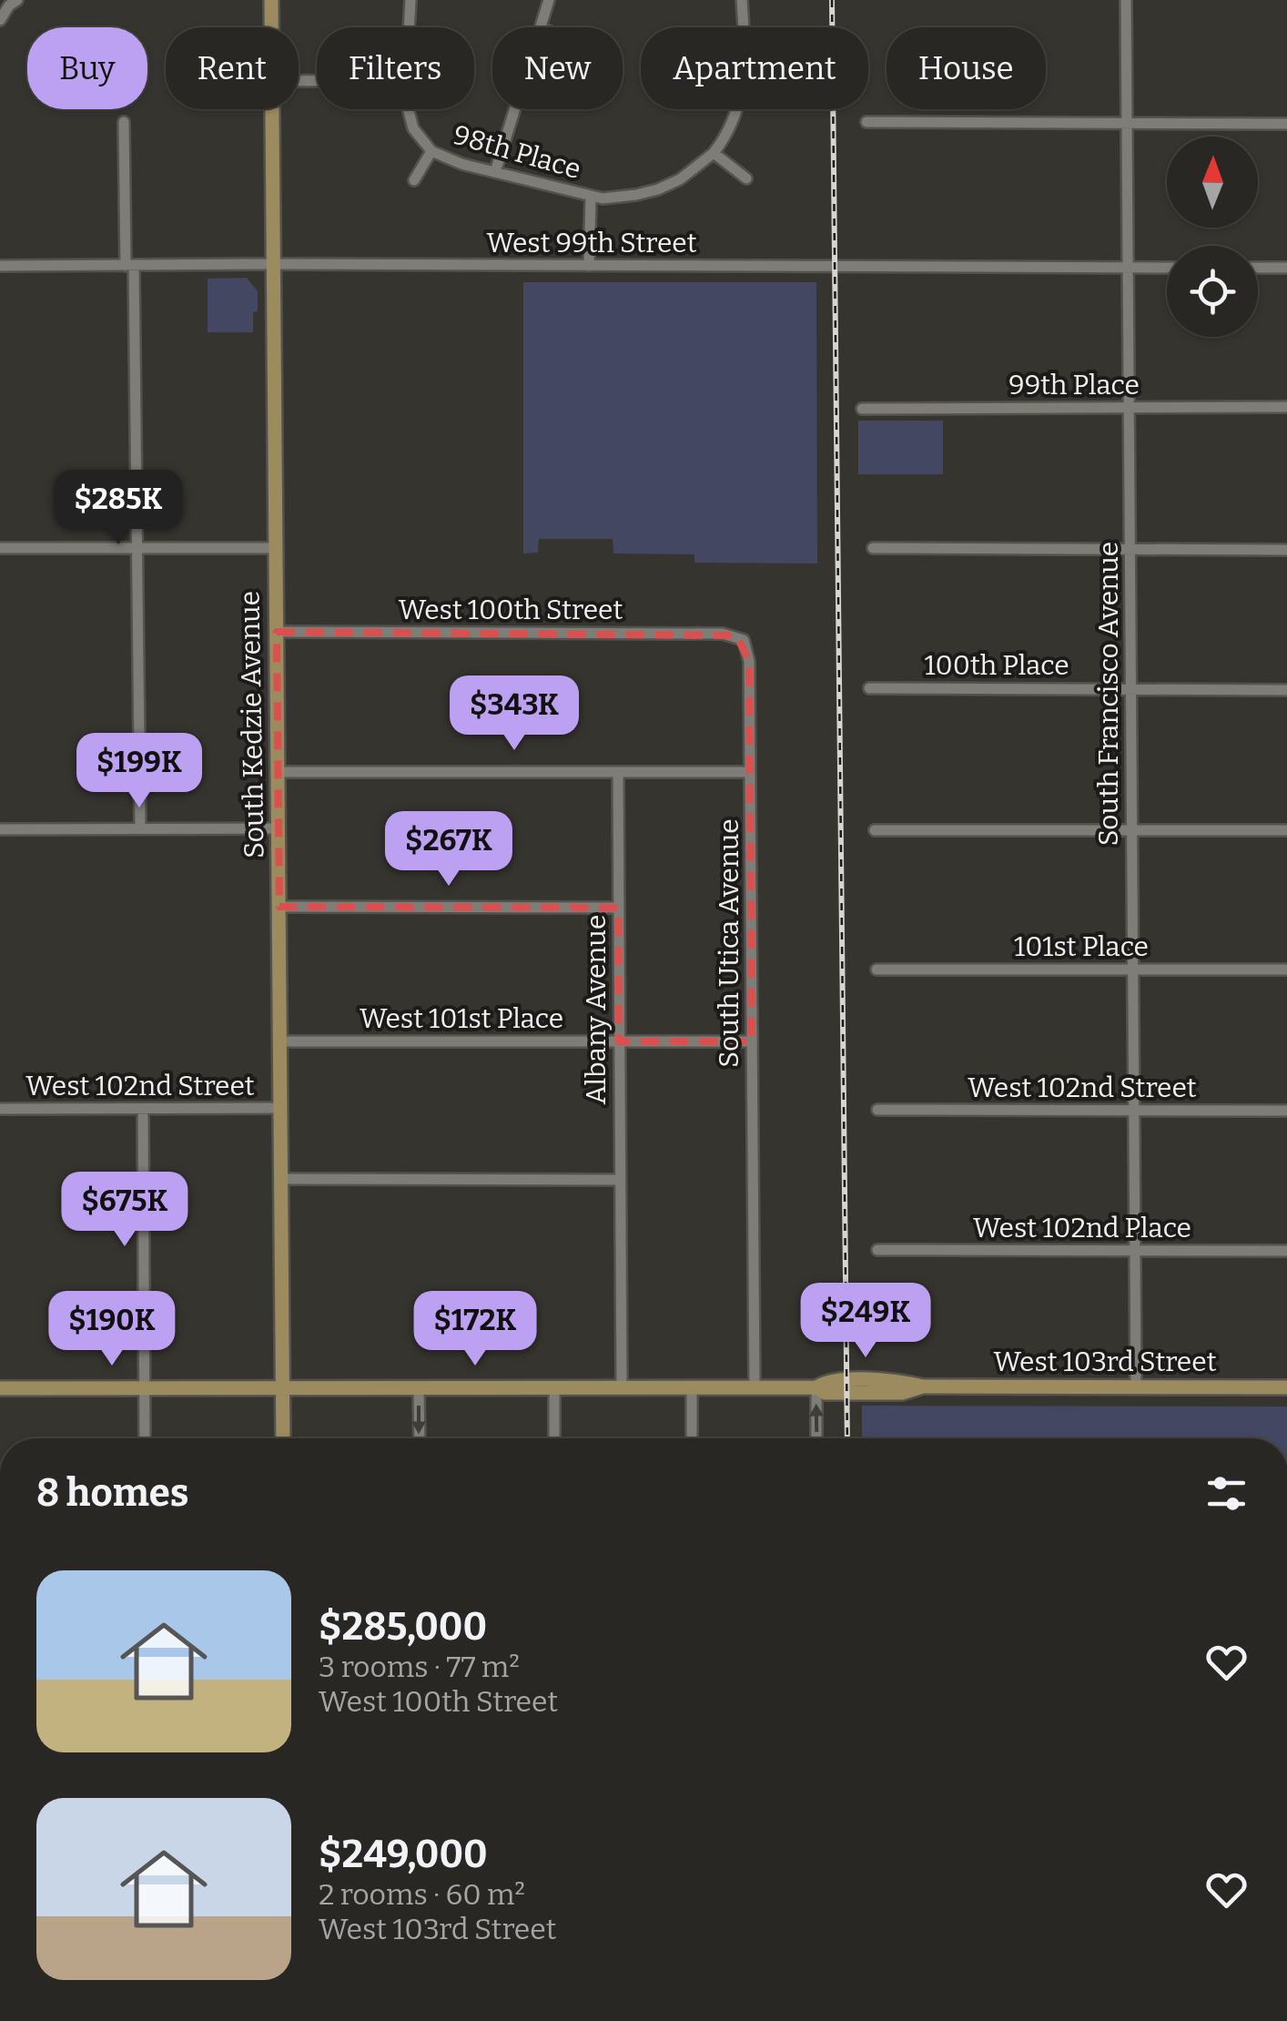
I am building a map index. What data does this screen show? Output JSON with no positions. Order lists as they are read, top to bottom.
{
  "streets": {
    "main road": ["South Kedzie Avenue", "West 103rd Street"],
    "street": [
      "98th Place",
      "West 99th Street",
      "99th Place",
      "West 100th Street",
      "100th Place",
      "South Francisco Avenue",
      "South Utica Avenue",
      "101st Place",
      "Albany Avenue",
      "West 101st Place",
      "West 102nd Street",
      "West 102nd Place"
    ]
  },
  "crossings": [
    ["West 99th Street", "South Francisco Avenue"],
    ["West 99th Street", "South Kedzie Avenue"],
    ["99th Place", "South Francisco Avenue"],
    ["West 100th Street", "South Kedzie Avenue"],
    ["West 100th Street", "South Utica Avenue"],
    ["100th Place", "South Francisco Avenue"],
    ["South Francisco Avenue", "101st Place"],
    ["South Francisco Avenue", "West 102nd Street"],
    ["South Francisco Avenue", "West 102nd Place"],
    ["South Francisco Avenue", "West 103rd Street"],
    ["South Kedzie Avenue", "West 101st Place"],
    ["South Kedzie Avenue", "West 102nd Street"],
    ["South Kedzie Avenue", "West 103rd Street"],
    ["South Utica Avenue", "West 101st Place"],
    ["South Utica Avenue", "West 103rd Street"],
    ["Albany Avenue", "West 101st Place"],
    ["Albany Avenue", "West 103rd Street"]
  ],
  "north": "top",
  "page": {
    "chip": [
      "Buy",
      "Rent",
      "Filters",
      "New",
      "Apartment",
      "House"
    ],
    "price": [
      "$285K",
      "$343K",
      "$199K",
      "$267K",
      "$675K",
      "$249K",
      "$190K",
      "$172K"
    ],
    "heading": "8 homes",
    "list": [
      {
        "name": "$285,000",
        "note": "3 rooms · 77 m² · West 100th Street"
      },
      {
        "name": "$249,000",
        "note": "2 rooms · 60 m² · West 103rd Street"
      }
    ]
  }
}
